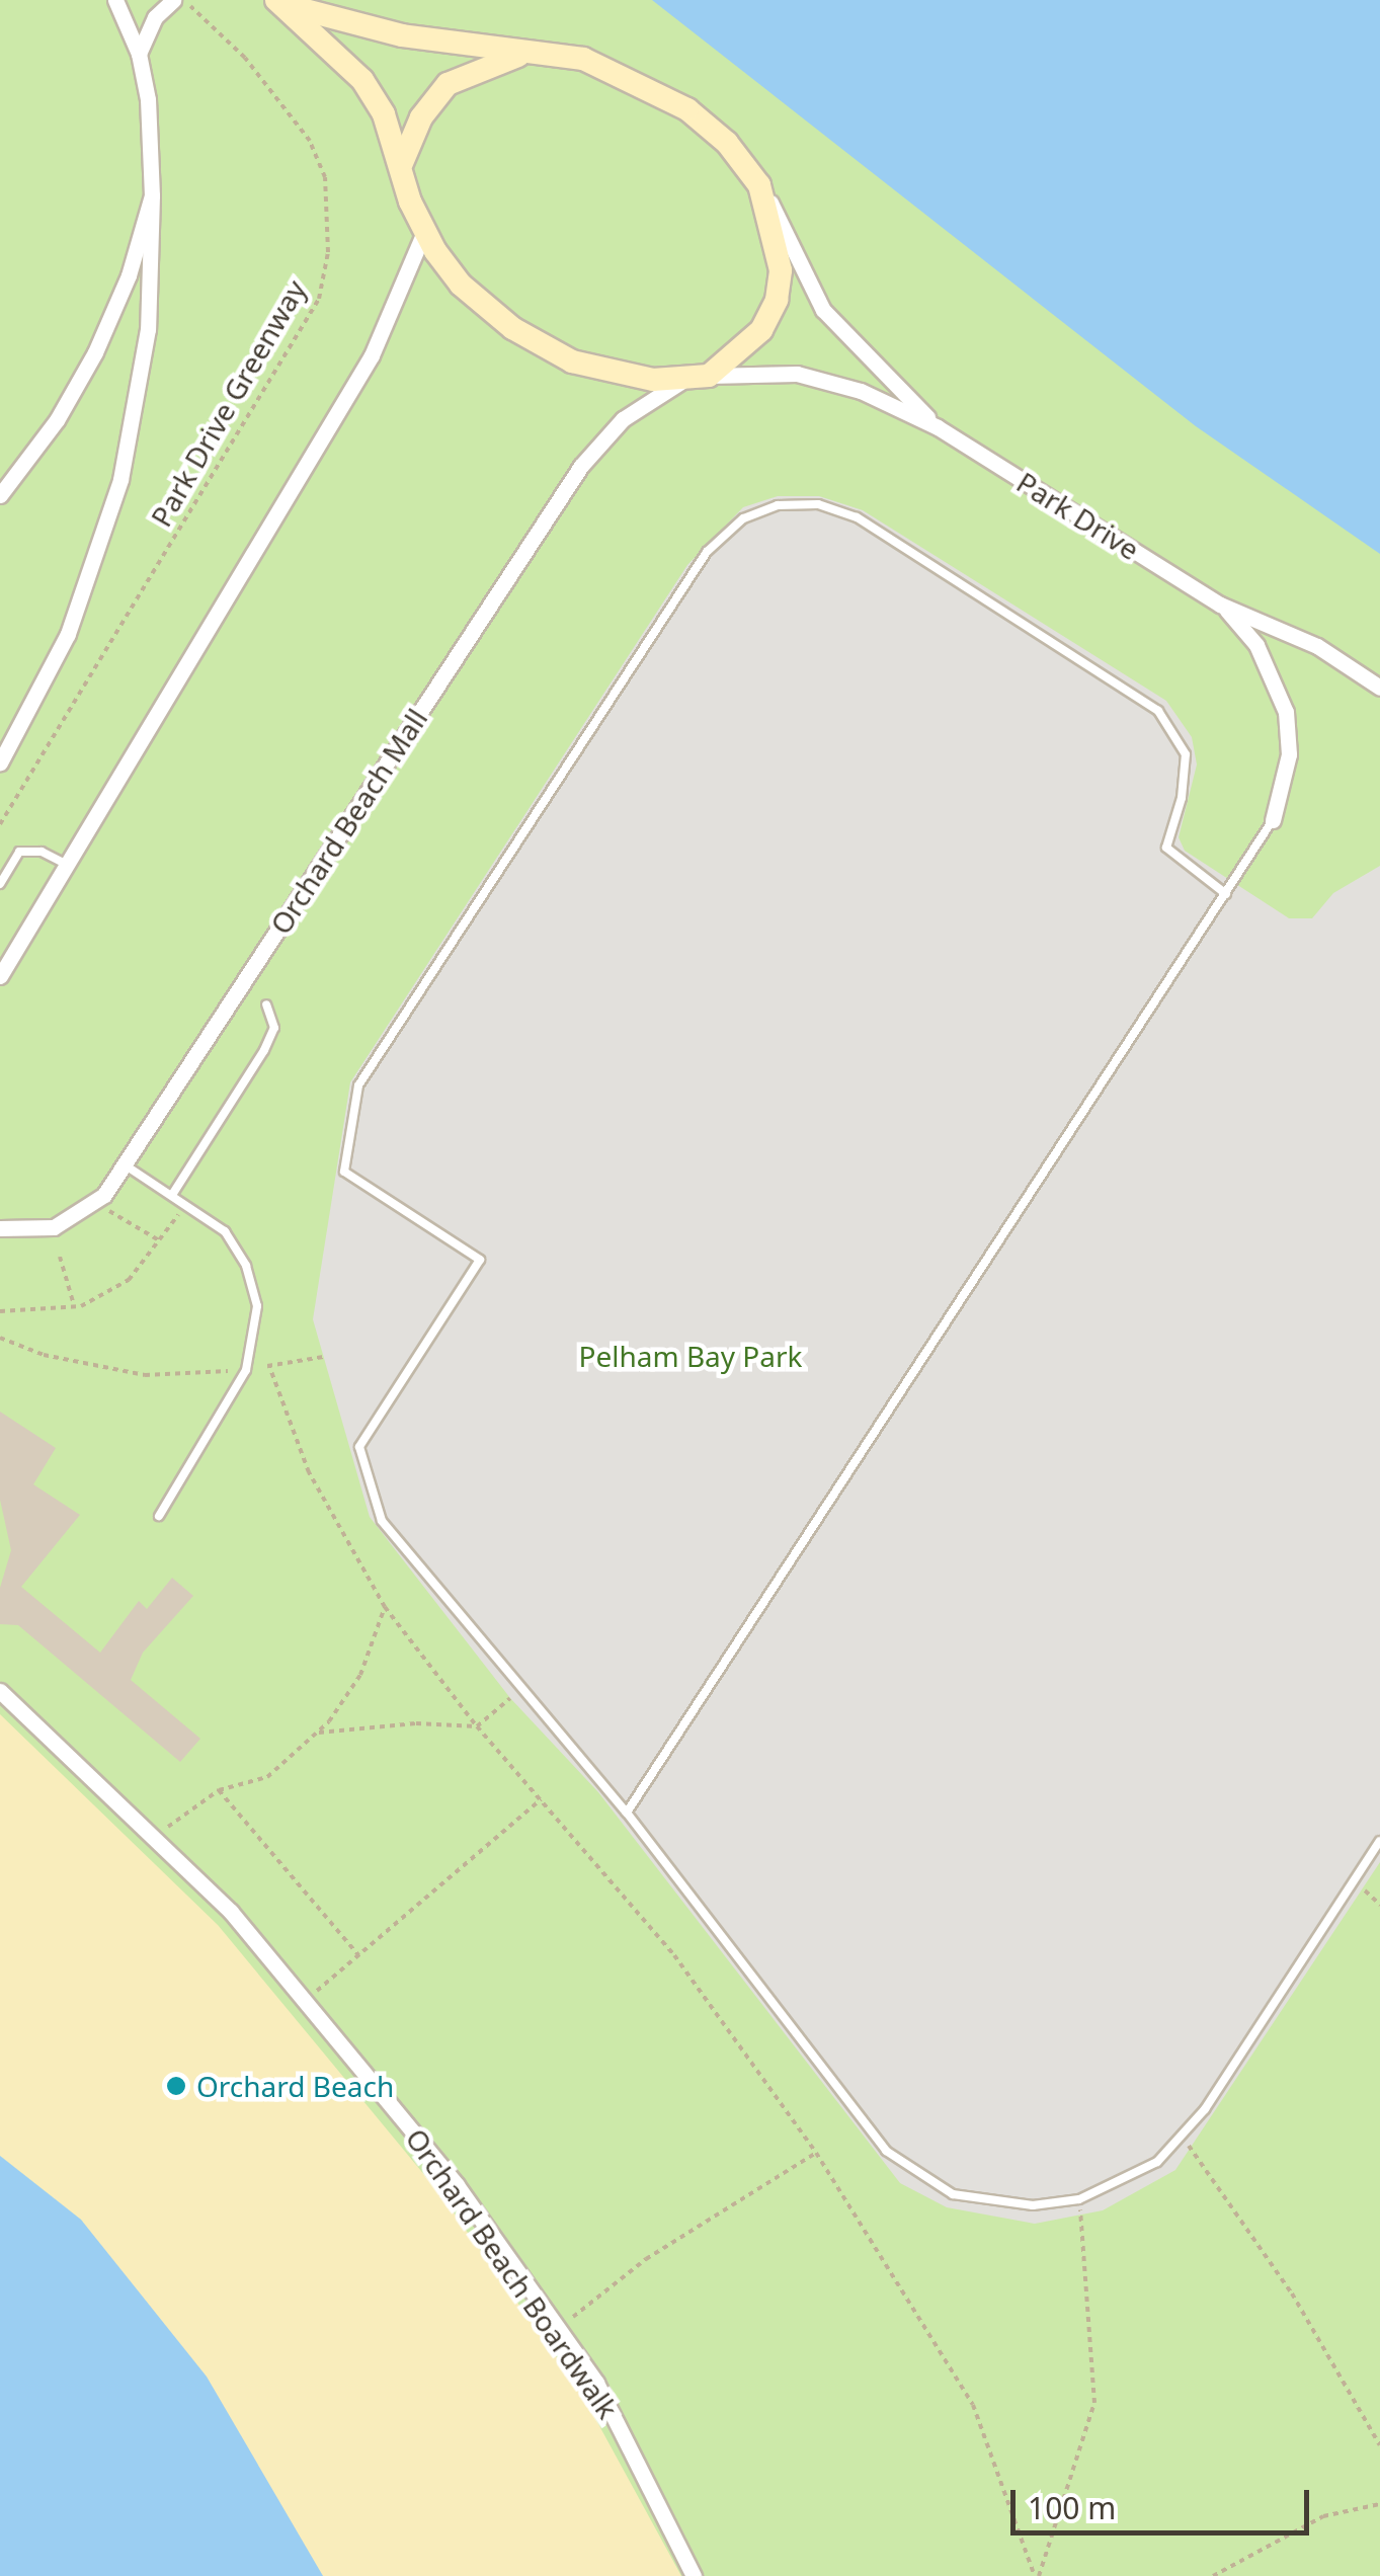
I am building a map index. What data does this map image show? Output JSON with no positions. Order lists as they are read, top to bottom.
{
  "streets": {
    "street": ["Park Drive", "Orchard Beach Mall", "Orchard Beach Boardwalk"],
    "path": ["Park Drive Greenway"]
  },
  "crossings": [
    ["Park Drive", "Orchard Beach Mall"]
  ],
  "parks": ["Pelham Bay Park"],
  "places": ["Orchard Beach"],
  "scale_bar": "100 m"
}
